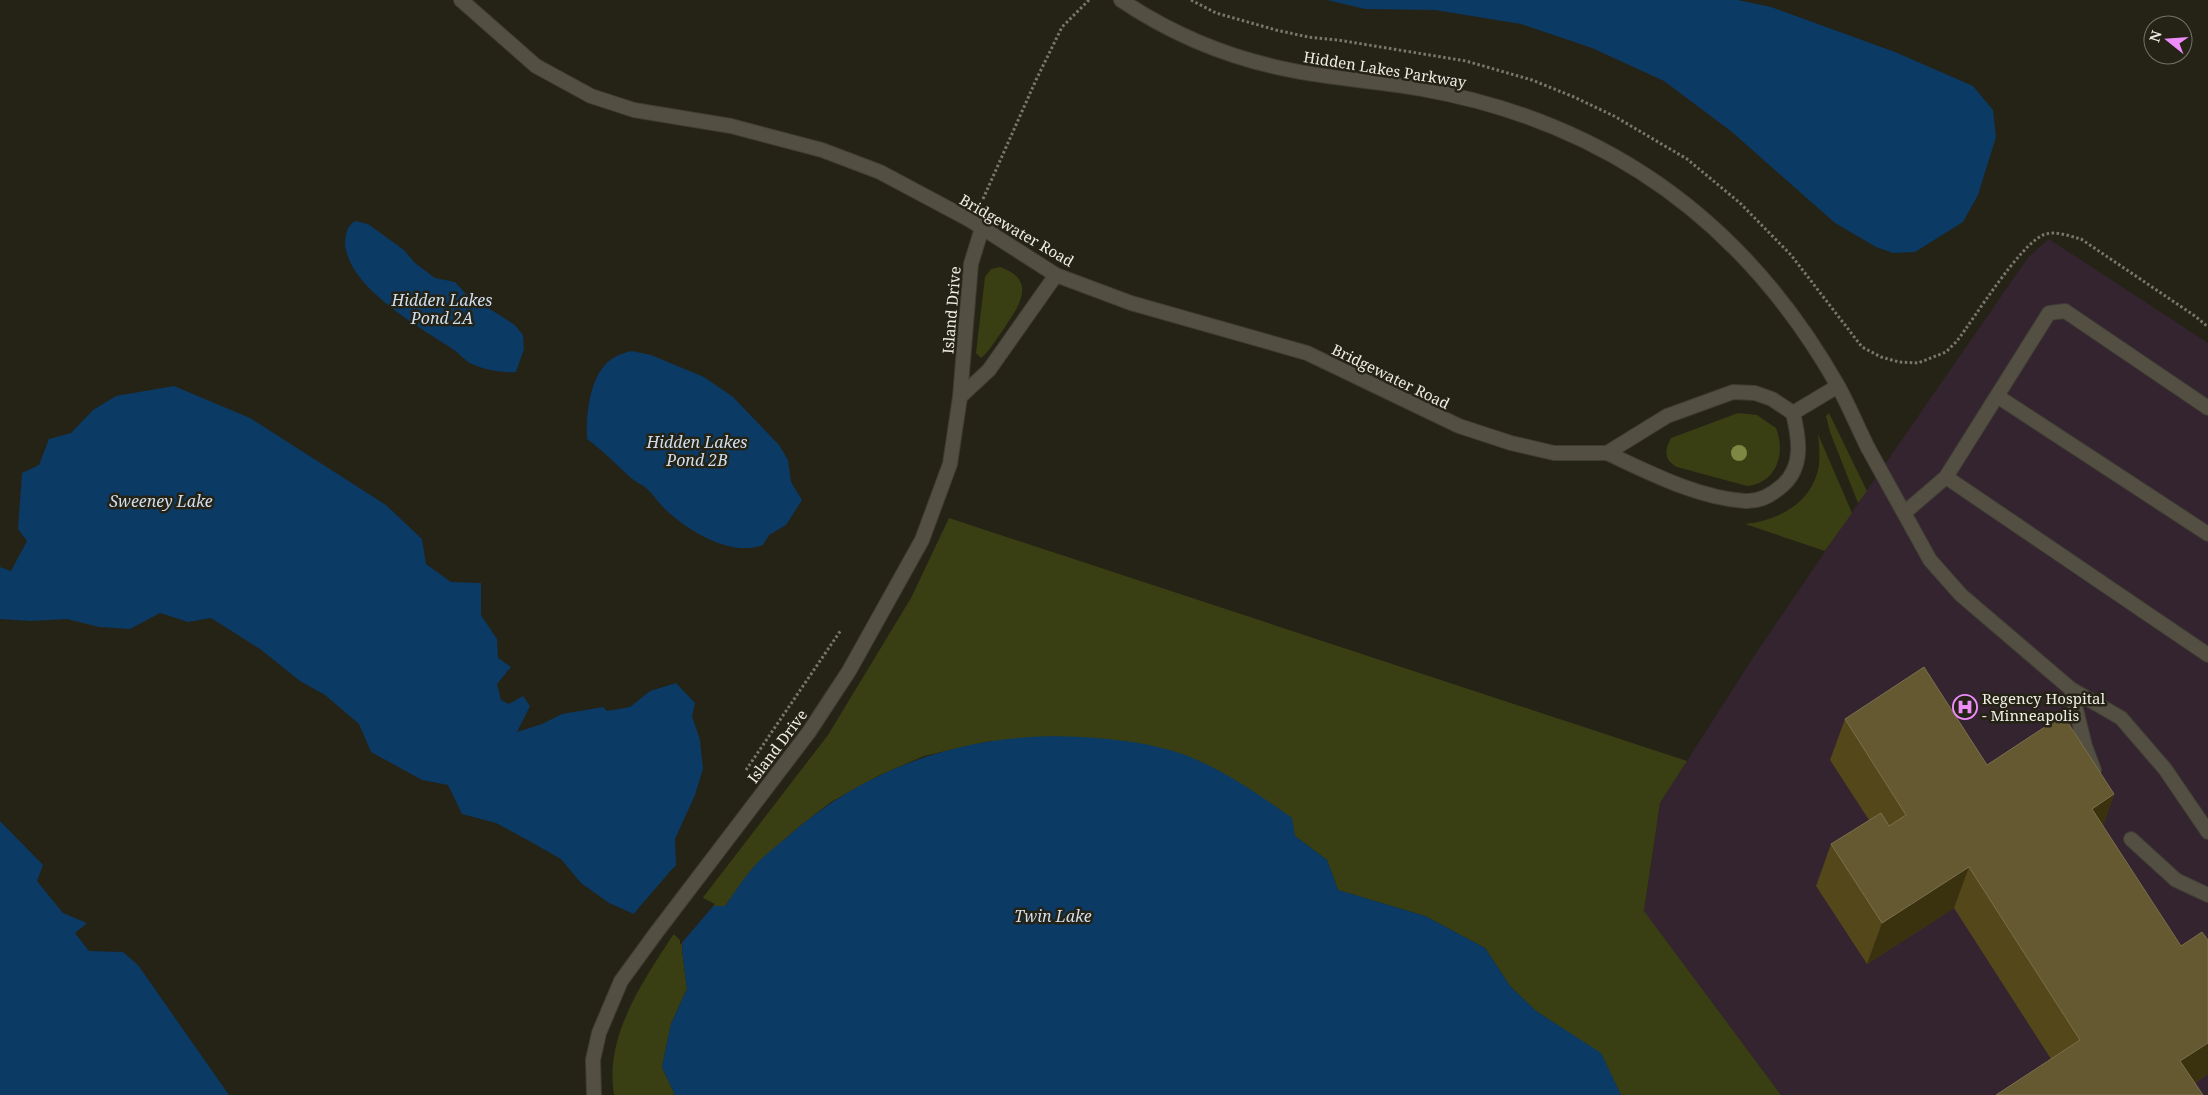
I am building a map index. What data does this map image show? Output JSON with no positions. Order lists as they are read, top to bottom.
{
  "streets": {
    "street": ["Hidden Lakes Parkway", "Bridgewater Road", "Island Drive"]
  },
  "crossings": [
    ["Bridgewater Road", "Island Drive"]
  ],
  "water": [
    "Hidden Lakes Pond 2A",
    "Hidden Lakes Pond 2B",
    "Sweeney Lake",
    "Twin Lake"
  ],
  "places": {
    "hospital": ["Regency Hospital - Minneapolis"]
  },
  "north": "left"
}
